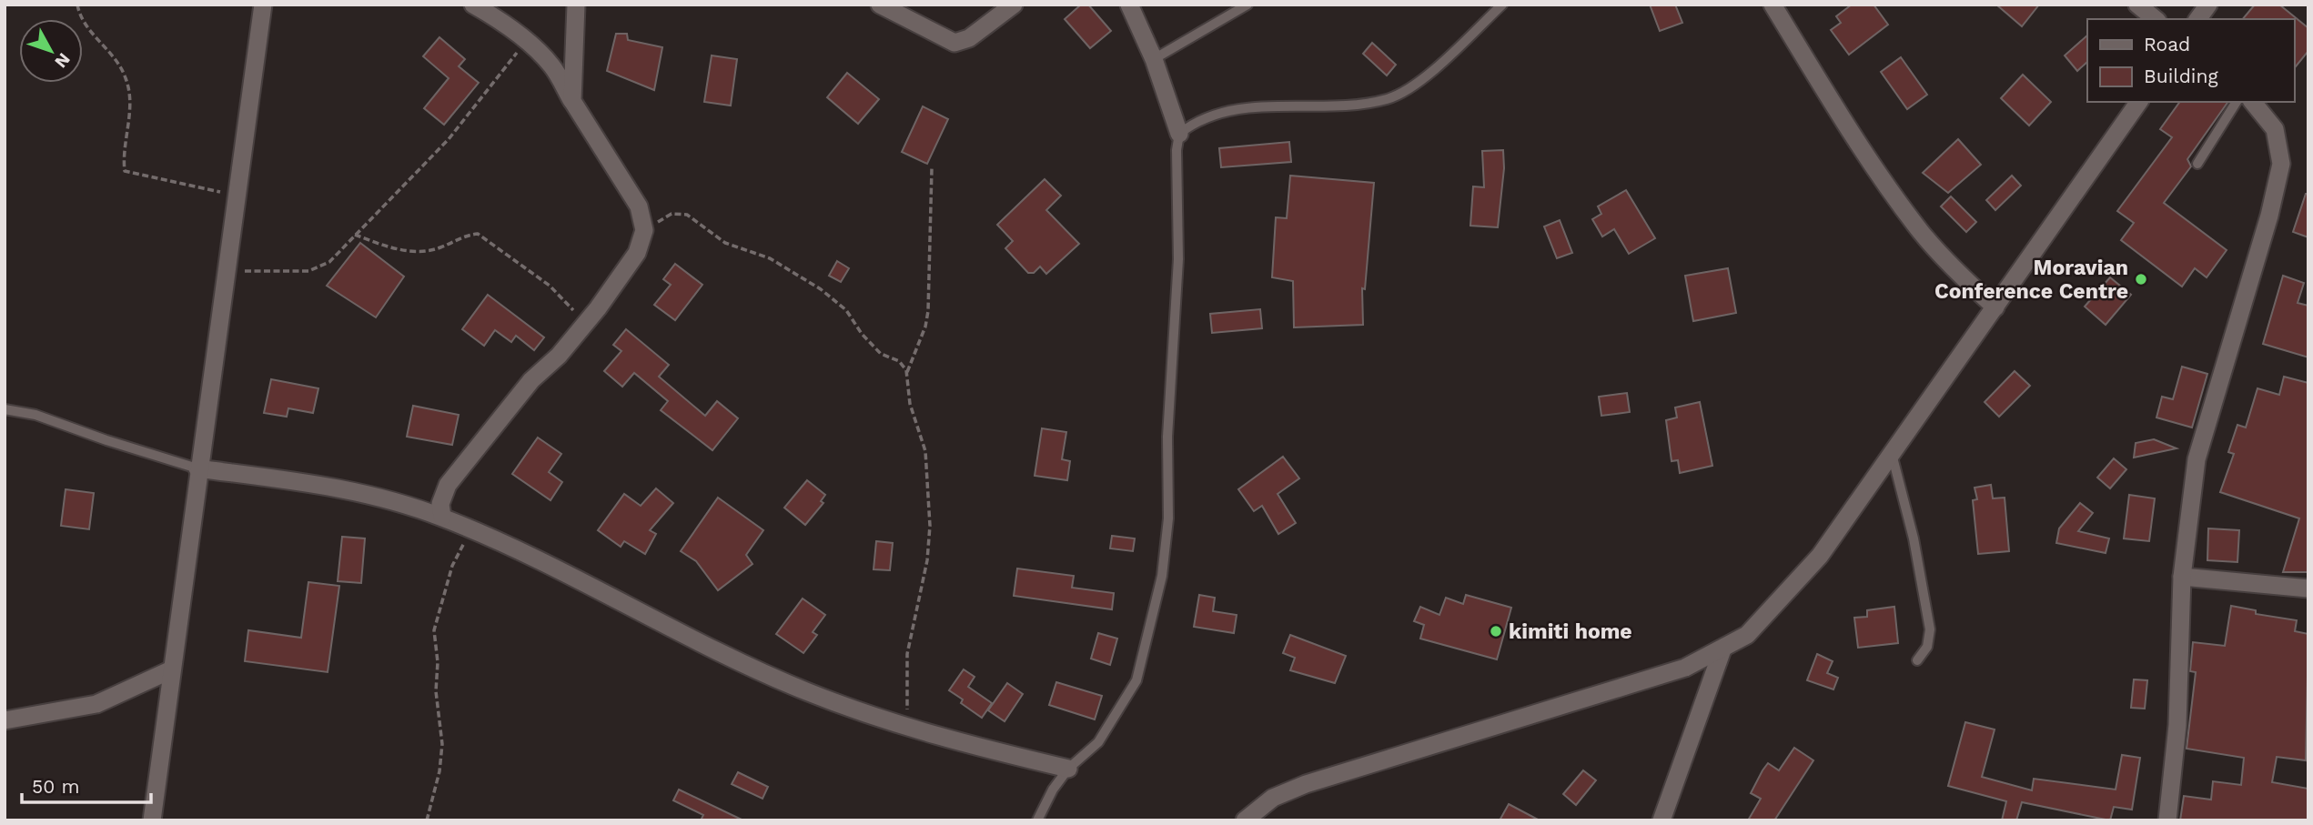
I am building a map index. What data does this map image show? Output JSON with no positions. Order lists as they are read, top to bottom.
{
  "places": ["Moravian Conference Centre", "kimiti home"],
  "legend": ["Road", "Building"],
  "scale_bar": "50 m",
  "north": "bottom right"
}
